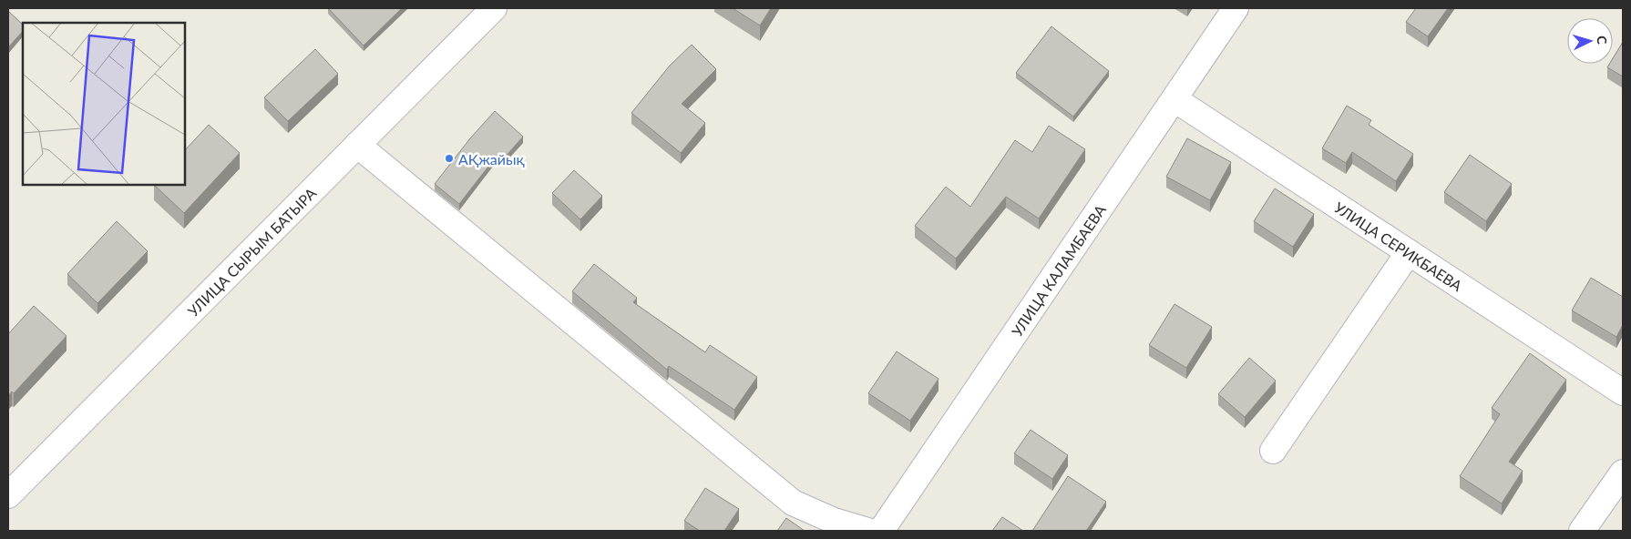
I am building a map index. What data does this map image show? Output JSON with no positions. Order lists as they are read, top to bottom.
{
  "streets": {
    "street": ["УЛИЦА СЕРИКБАЕВА", "УЛИЦА СЫРЫМ БАТЫРА", "УЛИЦА КАЛАМБАЕВА"]
  },
  "crossings": [
    ["УЛИЦА СЕРИКБАЕВА", "УЛИЦА КАЛАМБАЕВА"]
  ],
  "places": ["АҚжайық"],
  "north": "right"
}
